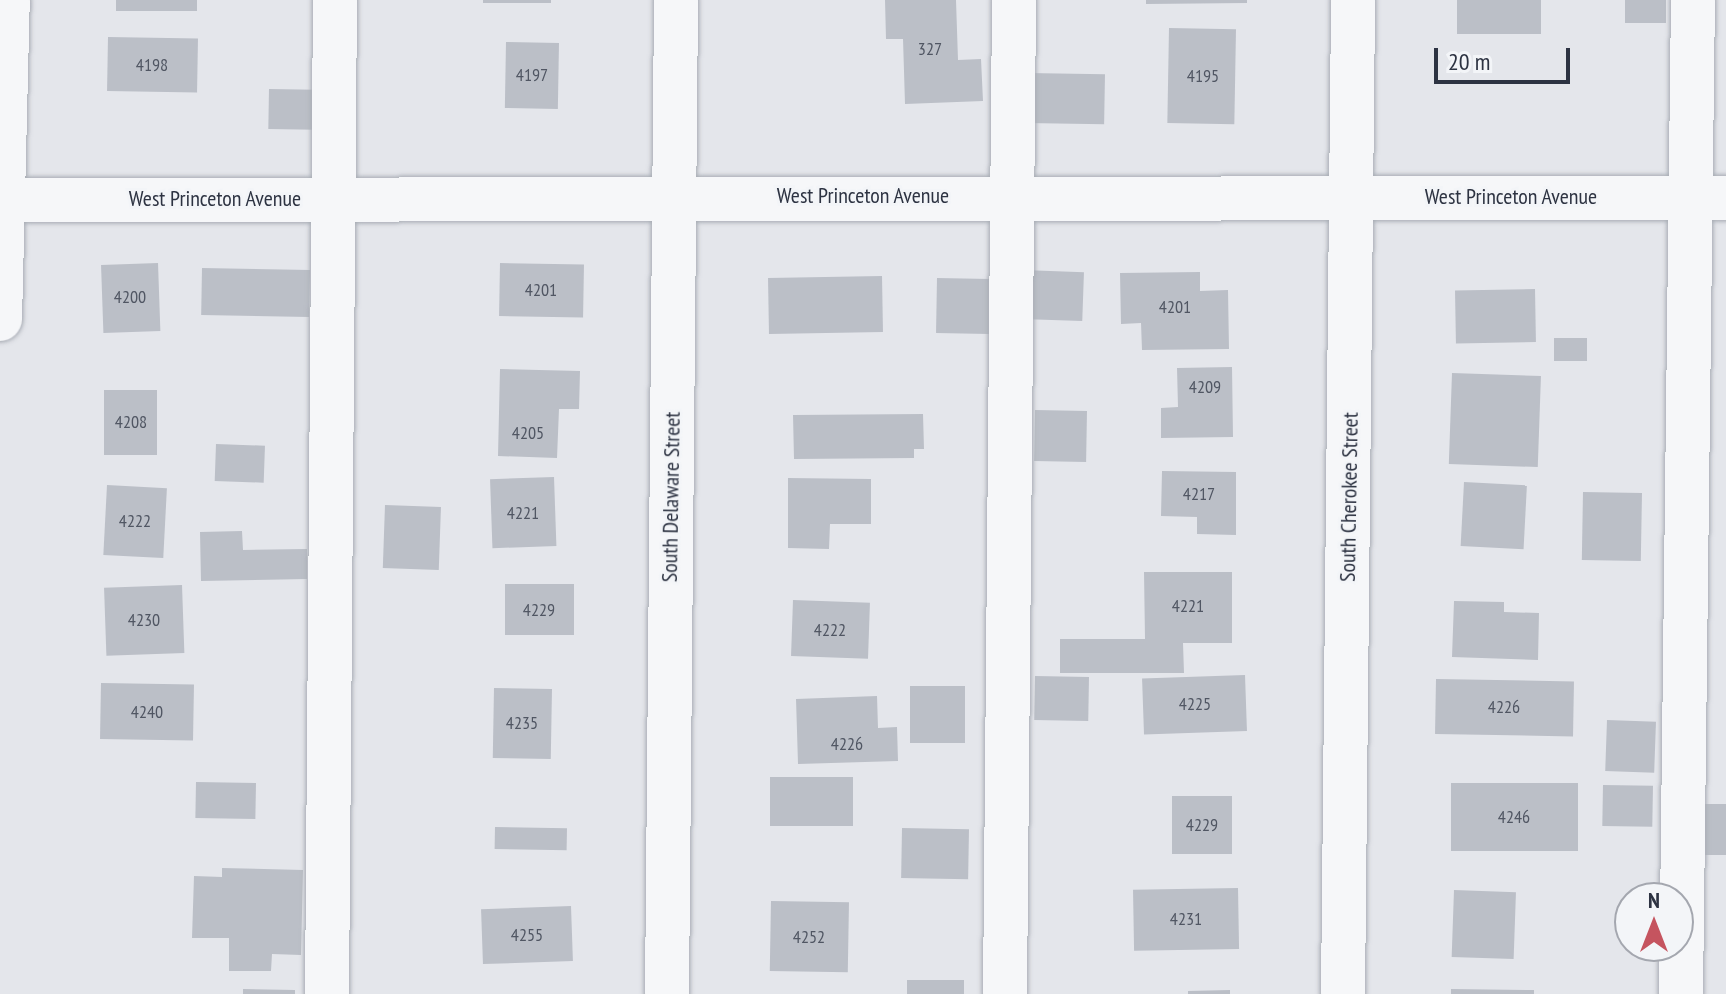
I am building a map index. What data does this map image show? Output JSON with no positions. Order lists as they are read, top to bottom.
{
  "streets": {
    "street": ["West Princeton Avenue", "South Delaware Street", "South Cherokee Street"]
  },
  "crossings": [
    ["West Princeton Avenue", "South Delaware Street"],
    ["West Princeton Avenue", "South Cherokee Street"]
  ],
  "house_numbers": [
    "327",
    "4198",
    "4197",
    "4195",
    "4201",
    "4200",
    "4201",
    "4209",
    "4208",
    "4205",
    "4217",
    "4221",
    "4222",
    "4221",
    "4229",
    "4230",
    "4222",
    "4225",
    "4226",
    "4240",
    "4235",
    "4226",
    "4246",
    "4229",
    "4231",
    "4255",
    "4252"
  ],
  "scale_bar": "20 m",
  "north": "top"
}
